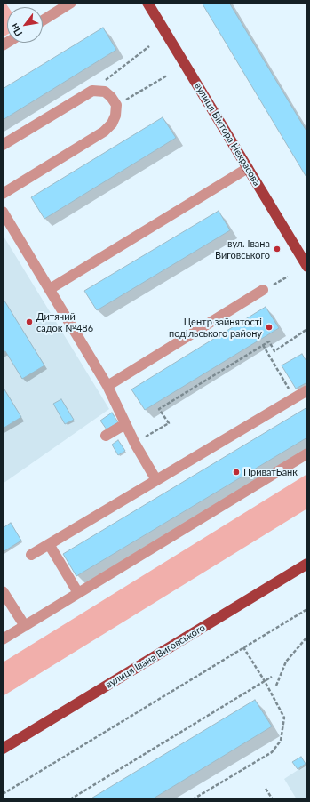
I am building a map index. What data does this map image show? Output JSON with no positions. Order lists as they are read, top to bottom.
{
  "streets": {
    "main road": ["вулиця Віктора Некрасова", "вулиця Івана Виговського"]
  },
  "places": [
    "вул. Івана Виговського",
    "Дитячий садок №486",
    "Центр зайнятості подільського району",
    "ПриватБанк"
  ],
  "north": "bottom left"
}
